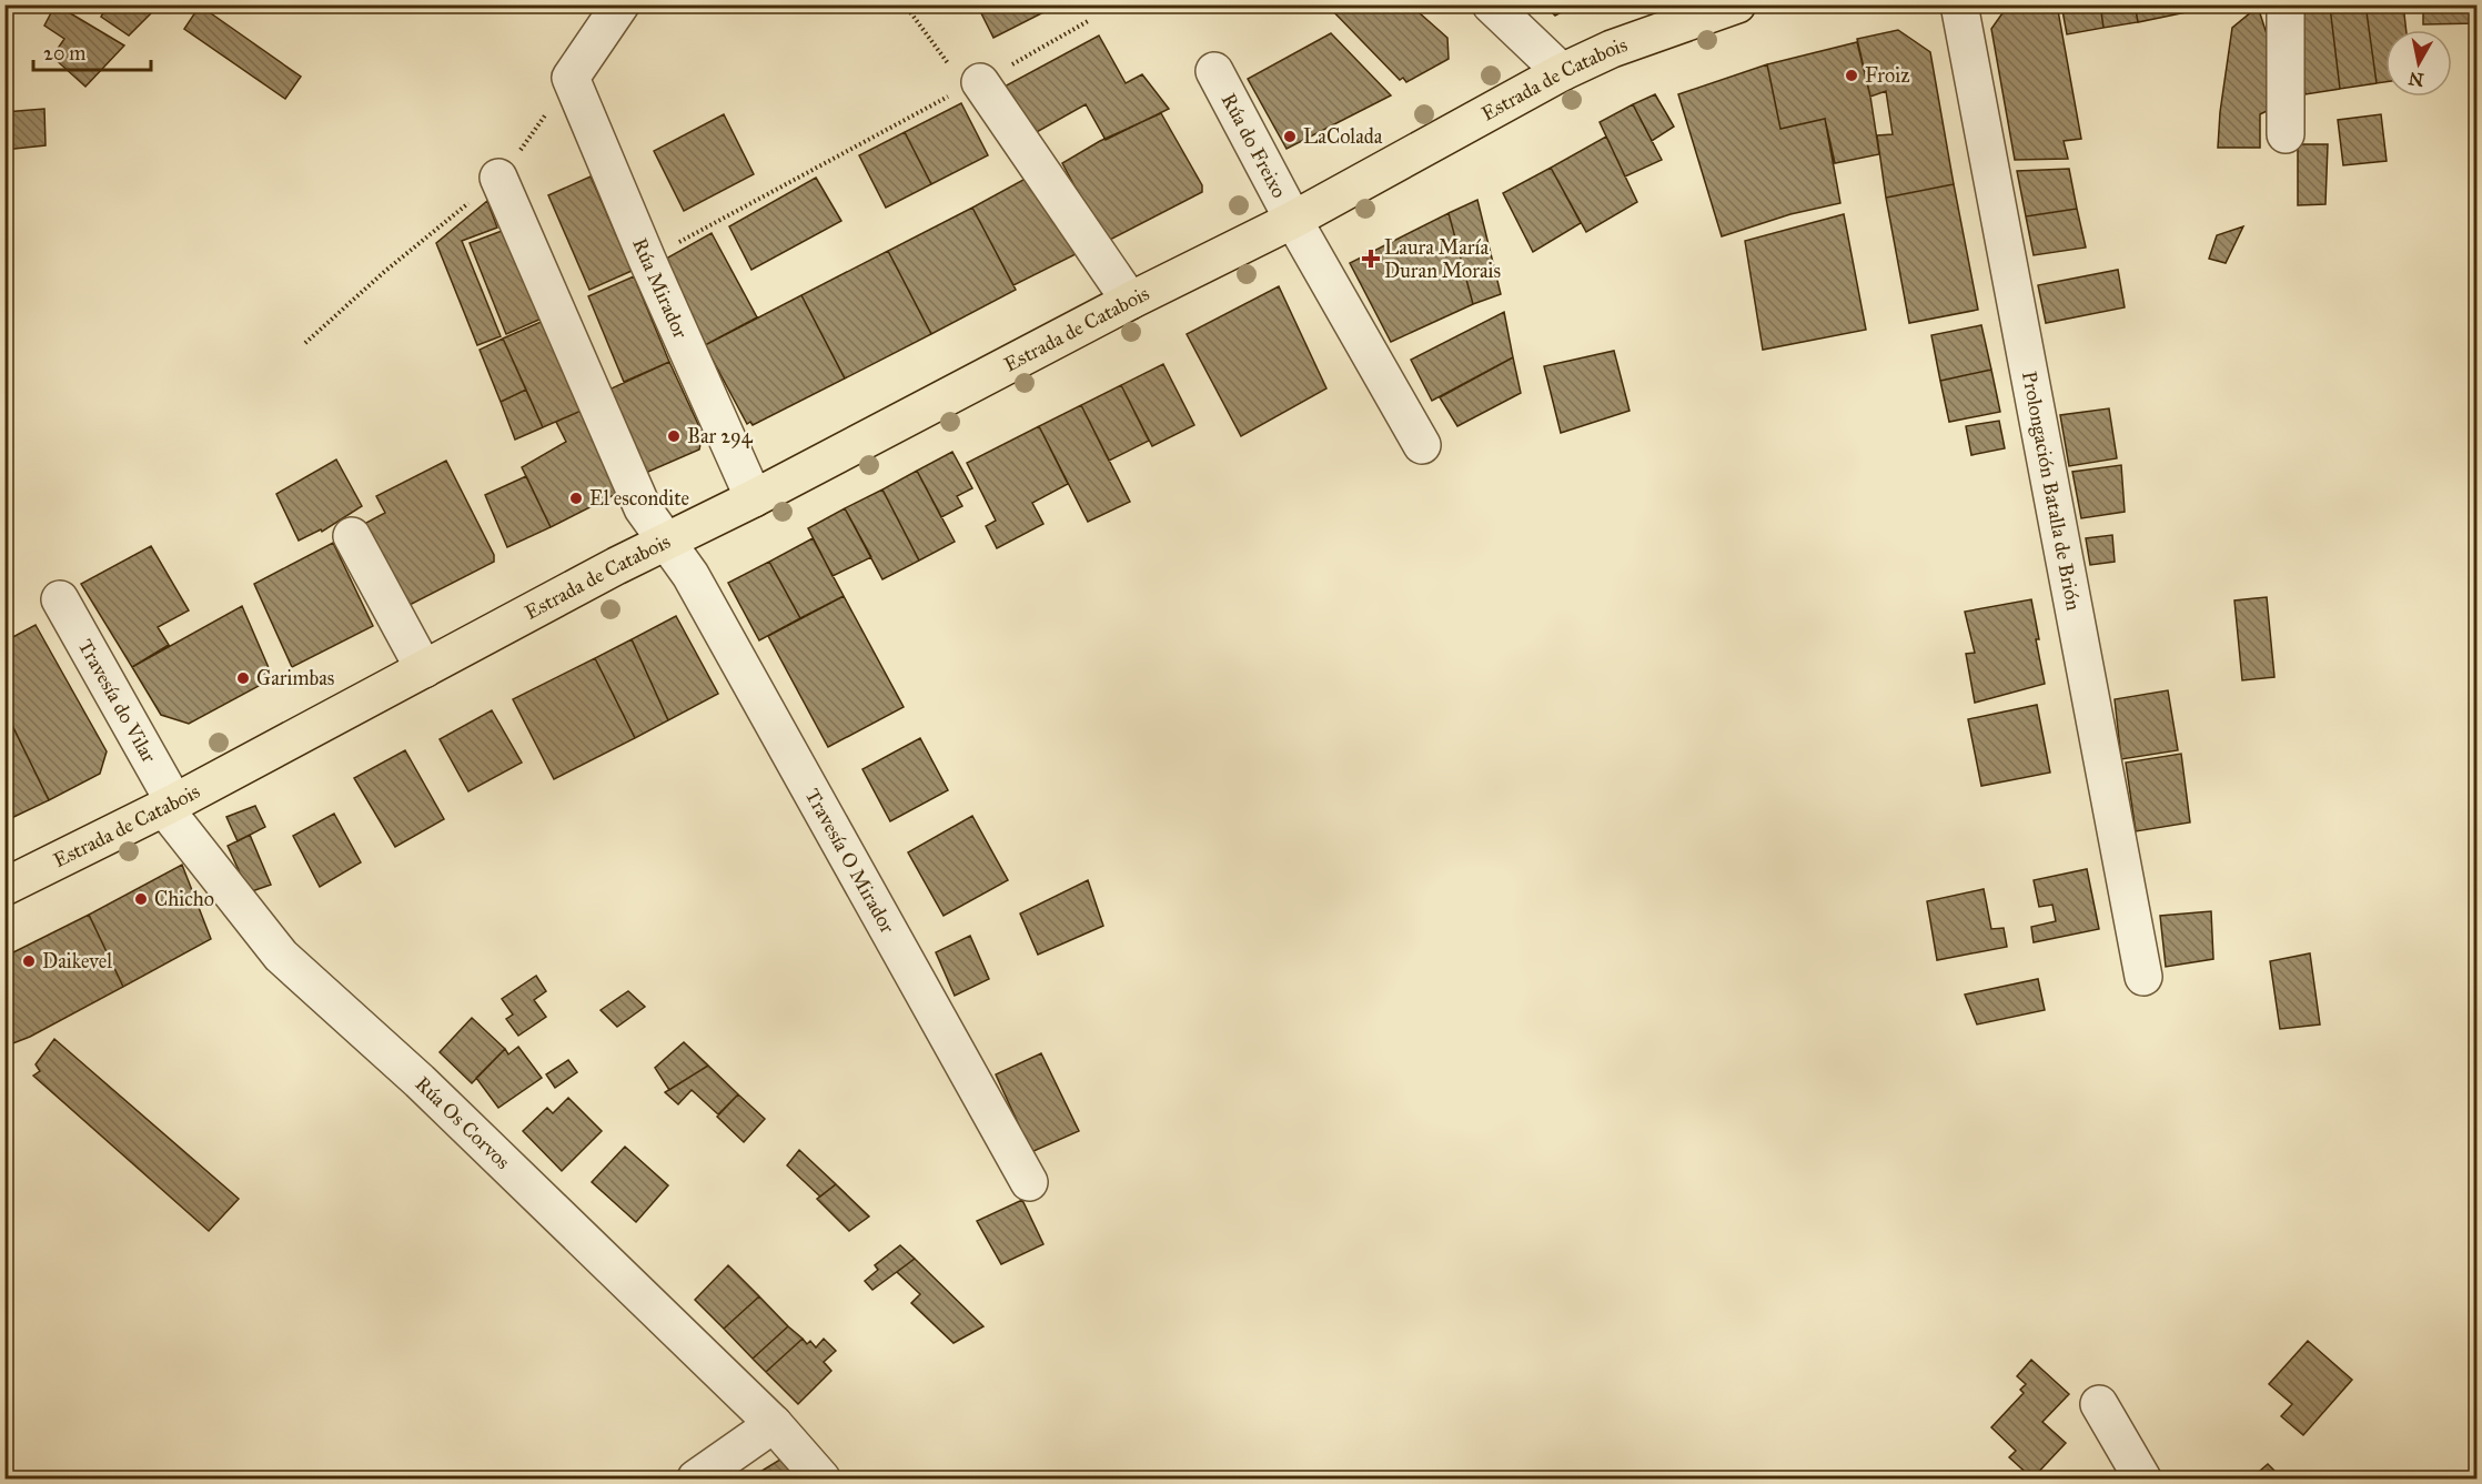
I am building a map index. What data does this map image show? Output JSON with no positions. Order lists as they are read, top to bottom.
{
  "streets": {
    "main road": ["Estrada de Catabois"],
    "street": [
      "Rúa do Freixo",
      "Rúa Mirador",
      "Prolongación Batalla de Brión",
      "Travesía do Vilar",
      "Travesía O Mirador",
      "Rúa Os Corvos"
    ]
  },
  "crossings": [
    ["Estrada de Catabois", "Rúa do Freixo"],
    ["Estrada de Catabois", "Rúa Mirador"],
    ["Estrada de Catabois", "Travesía do Vilar"],
    ["Estrada de Catabois", "Travesía O Mirador"],
    ["Estrada de Catabois", "Rúa Os Corvos"],
    ["Travesía do Vilar", "Rúa Os Corvos"]
  ],
  "places": {
    "other": [
      "Froiz",
      "LaColada",
      "Bar 294",
      "El escondite",
      "Garimbas",
      "Chicho",
      "Daikevel"
    ],
    "health": ["Laura María Duran Morais"]
  },
  "scale_bar": "20 m",
  "north": "bottom"
}
